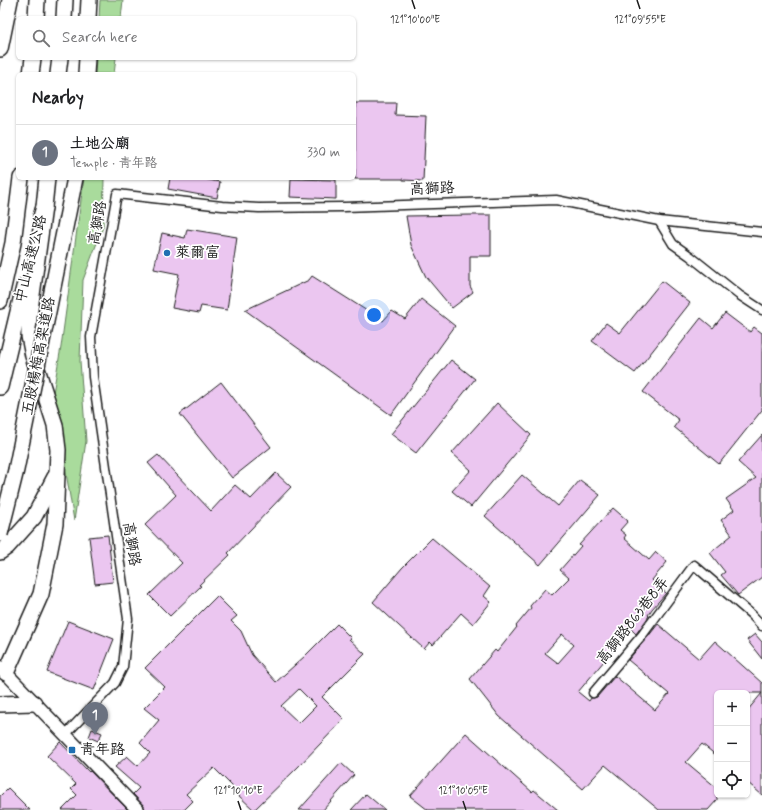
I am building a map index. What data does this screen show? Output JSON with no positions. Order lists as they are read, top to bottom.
{
  "streets": {
    "highway": ["中山高速公路", "五股楊梅高架道路"],
    "street": ["高獅路", "高獅路863巷8弄"]
  },
  "places": {
    "other": ["萊爾富"],
    "transit": ["青年路"]
  },
  "page": {
    "search": "Search here",
    "heading": "Nearby",
    "list": [
      {
        "mark": "1",
        "name": "土地公廟",
        "note": "Temple · 青年路",
        "value": "330 m"
      }
    ],
    "map_buttons": ["+", "−"],
    "pins": "1"
  },
  "coordinates": [
    "121°09'55\"E",
    "121°10'00\"E",
    "121°10'10\"E",
    "121°10'05\"E"
  ]
}
